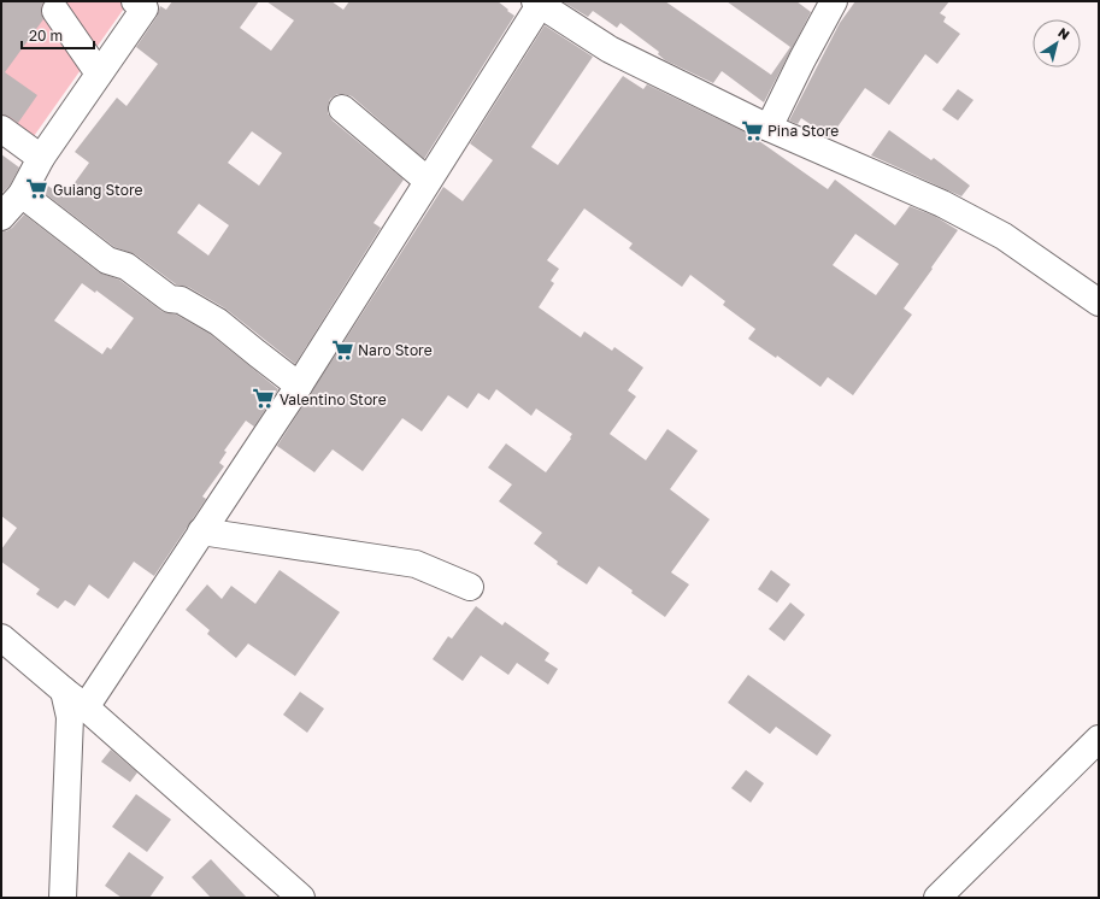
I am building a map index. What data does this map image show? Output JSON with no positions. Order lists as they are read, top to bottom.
{
  "places": {
    "supermarket": [
      "Pina Store",
      "Guiang Store",
      "Naro Store",
      "Valentino Store"
    ]
  },
  "scale_bar": "20 m",
  "north": "top right"
}
